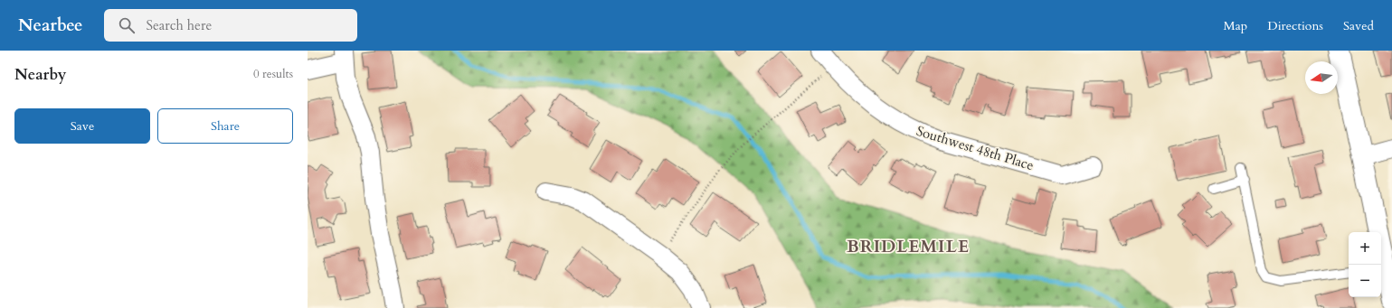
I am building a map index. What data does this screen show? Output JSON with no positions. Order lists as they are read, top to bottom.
{
  "streets": {
    "street": ["Southwest 48th Place"]
  },
  "districts": ["BRIDLEMILE"],
  "north": "left",
  "page": {
    "header": "Nearbee",
    "search": "Search here",
    "nav": ["Map", "Directions", "Saved"],
    "heading": ["Nearby", "0 results"],
    "buttons": ["Save", "Share"],
    "map_buttons": ["+", "−"]
  }
}
